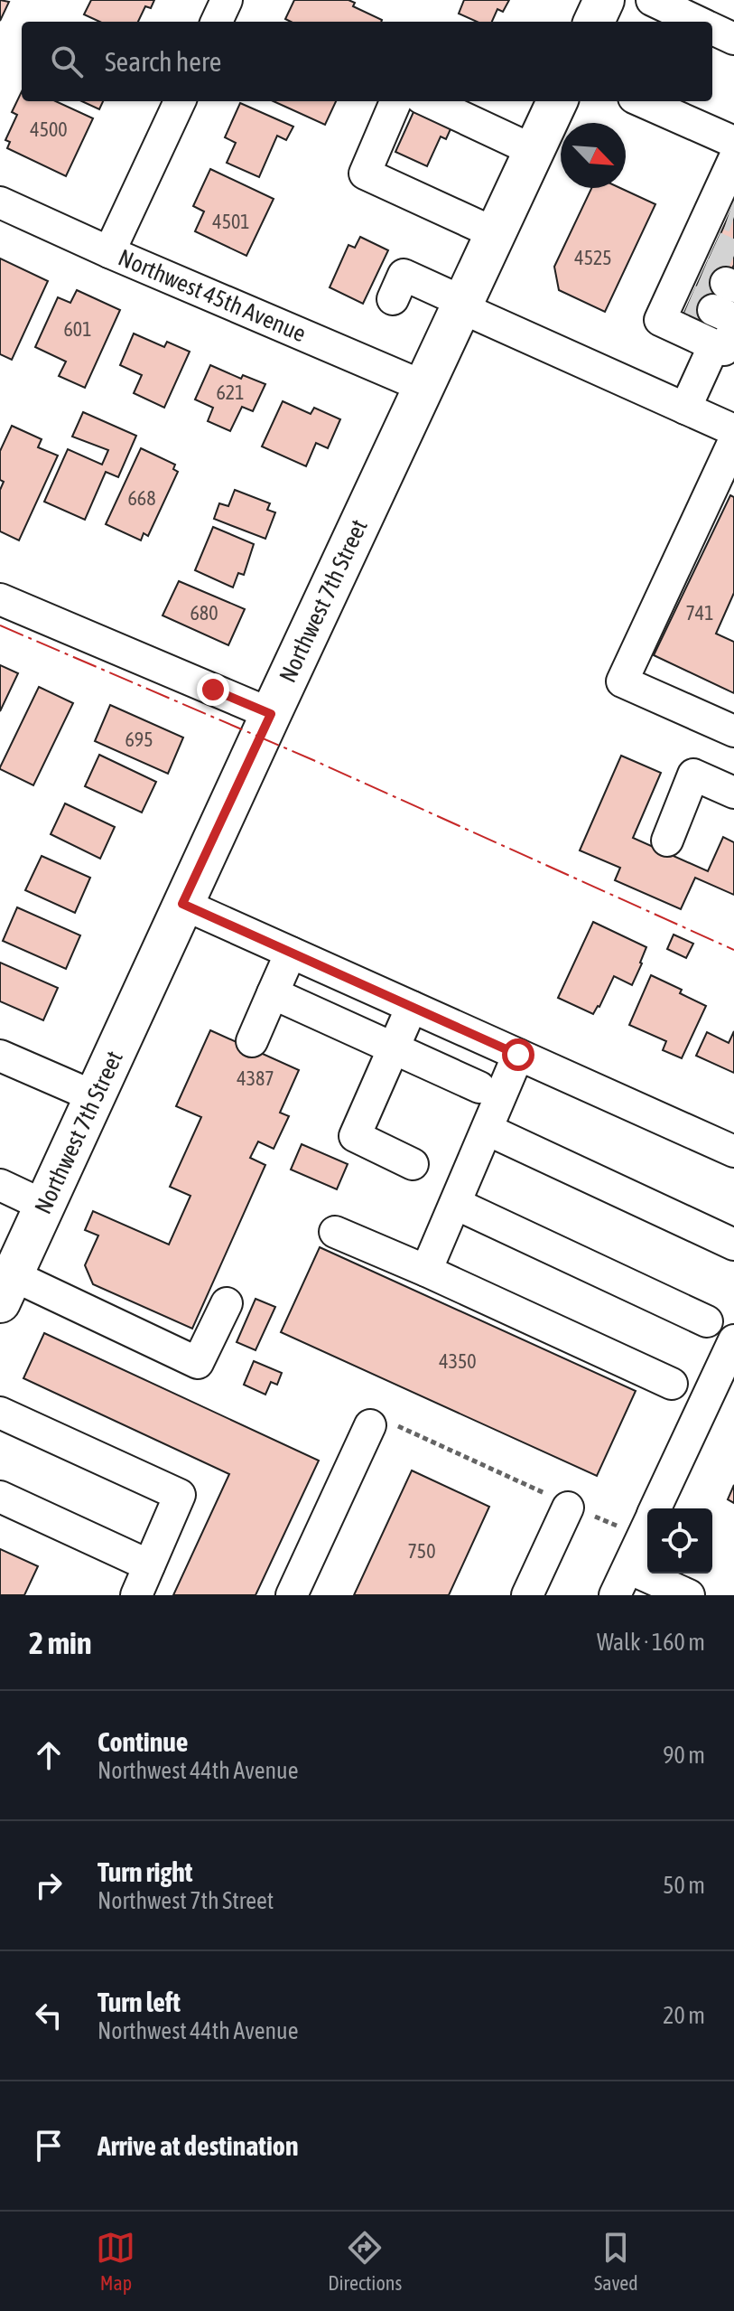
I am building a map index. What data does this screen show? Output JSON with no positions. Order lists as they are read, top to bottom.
{
  "streets": {
    "main road": ["Northwest 7th Street"],
    "street": ["Northwest 45th Avenue"]
  },
  "crossings": [
    ["Northwest 45th Avenue", "Northwest 7th Street"]
  ],
  "house_numbers": [
    "4500",
    "4501",
    "4525",
    "601",
    "621",
    "668",
    "680",
    "741",
    "695",
    "4387",
    "4350",
    "750"
  ],
  "north": "bottom right",
  "page": {
    "search": "Search here",
    "heading": ["2 min", "Walk · 160 m"],
    "list": [
      ["Continue", "Northwest 44th Avenue", "90 m"],
      ["Turn right", "Northwest 7th Street", "50 m"],
      ["Turn left", "Northwest 44th Avenue", "20 m"],
      "Arrive at destination"
    ],
    "nav": ["Map", "Directions", "Saved"]
  }
}
